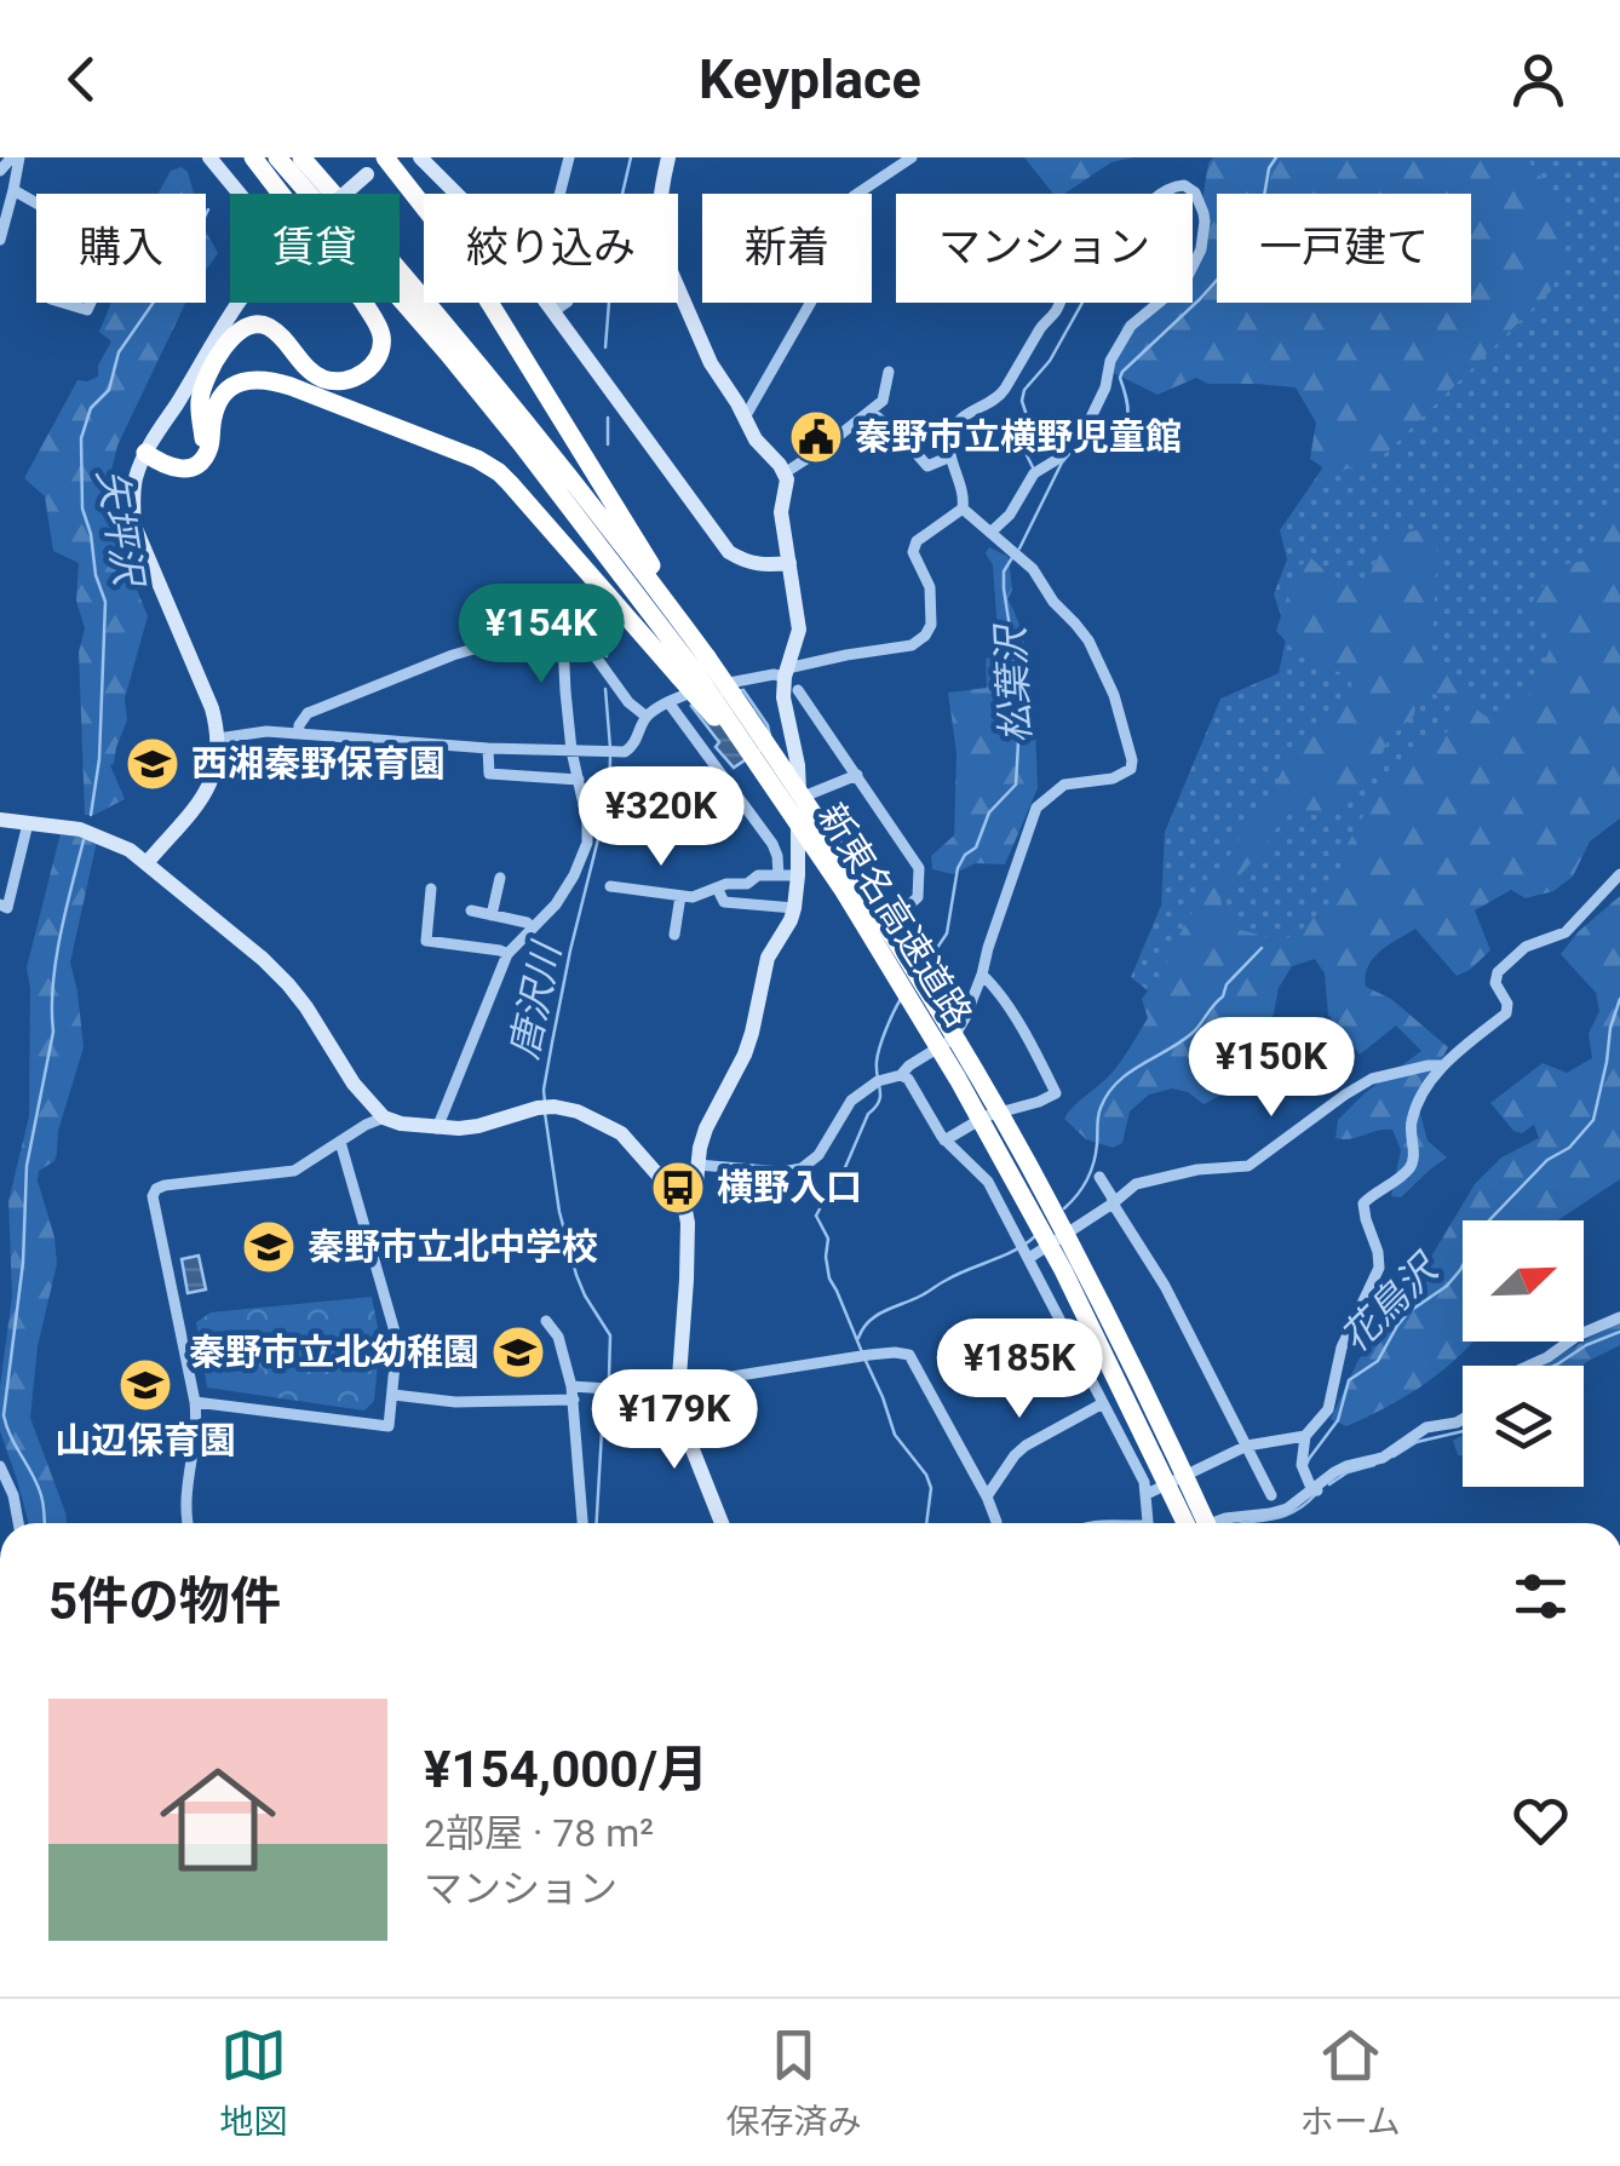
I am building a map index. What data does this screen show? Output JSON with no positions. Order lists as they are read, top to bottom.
{
  "streets": {
    "highway": ["新東名高速道路"]
  },
  "water": [
    "矢坪沢",
    "松葉沢",
    "唐沢川",
    "花鳥沢"
  ],
  "places": {
    "public building": ["秦野市立横野児童館"],
    "school or university": [
      "西湘秦野保育園",
      "秦野市立北中学校",
      "秦野市立北幼稚園",
      "山辺保育園"
    ],
    "bus stop": ["横野入口"]
  },
  "north": "top right",
  "page": {
    "header": "Keyplace",
    "chip": [
      "購入",
      "賃貸",
      "絞り込み",
      "新着",
      "マンション",
      "一戸建て"
    ],
    "price": [
      "¥154K",
      "¥320K",
      "¥150K",
      "¥185K",
      "¥179K"
    ],
    "heading": "5件の物件",
    "list": [
      {
        "name": "¥154,000/月",
        "note": "2部屋 · 78 m² · マンション"
      }
    ],
    "tabs": ["地図", "保存済み", "ホーム"]
  }
}
